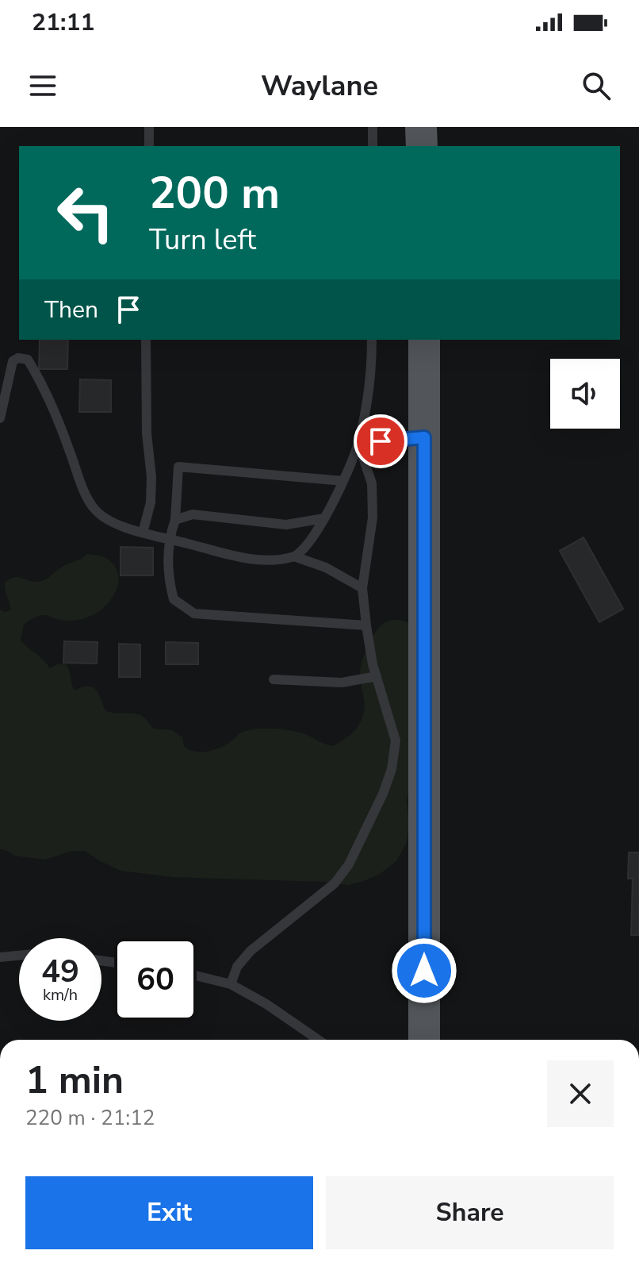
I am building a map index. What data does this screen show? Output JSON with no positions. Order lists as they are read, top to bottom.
{
  "page": {
    "status": "21:11",
    "header": "Waylane",
    "turn": ["200 m", "Turn left"],
    "then": "Then",
    "speed": "49 km/h",
    "limit": "60",
    "heading": ["1 min", "220 m · 21:12"],
    "buttons": ["Exit", "Share"]
  }
}
